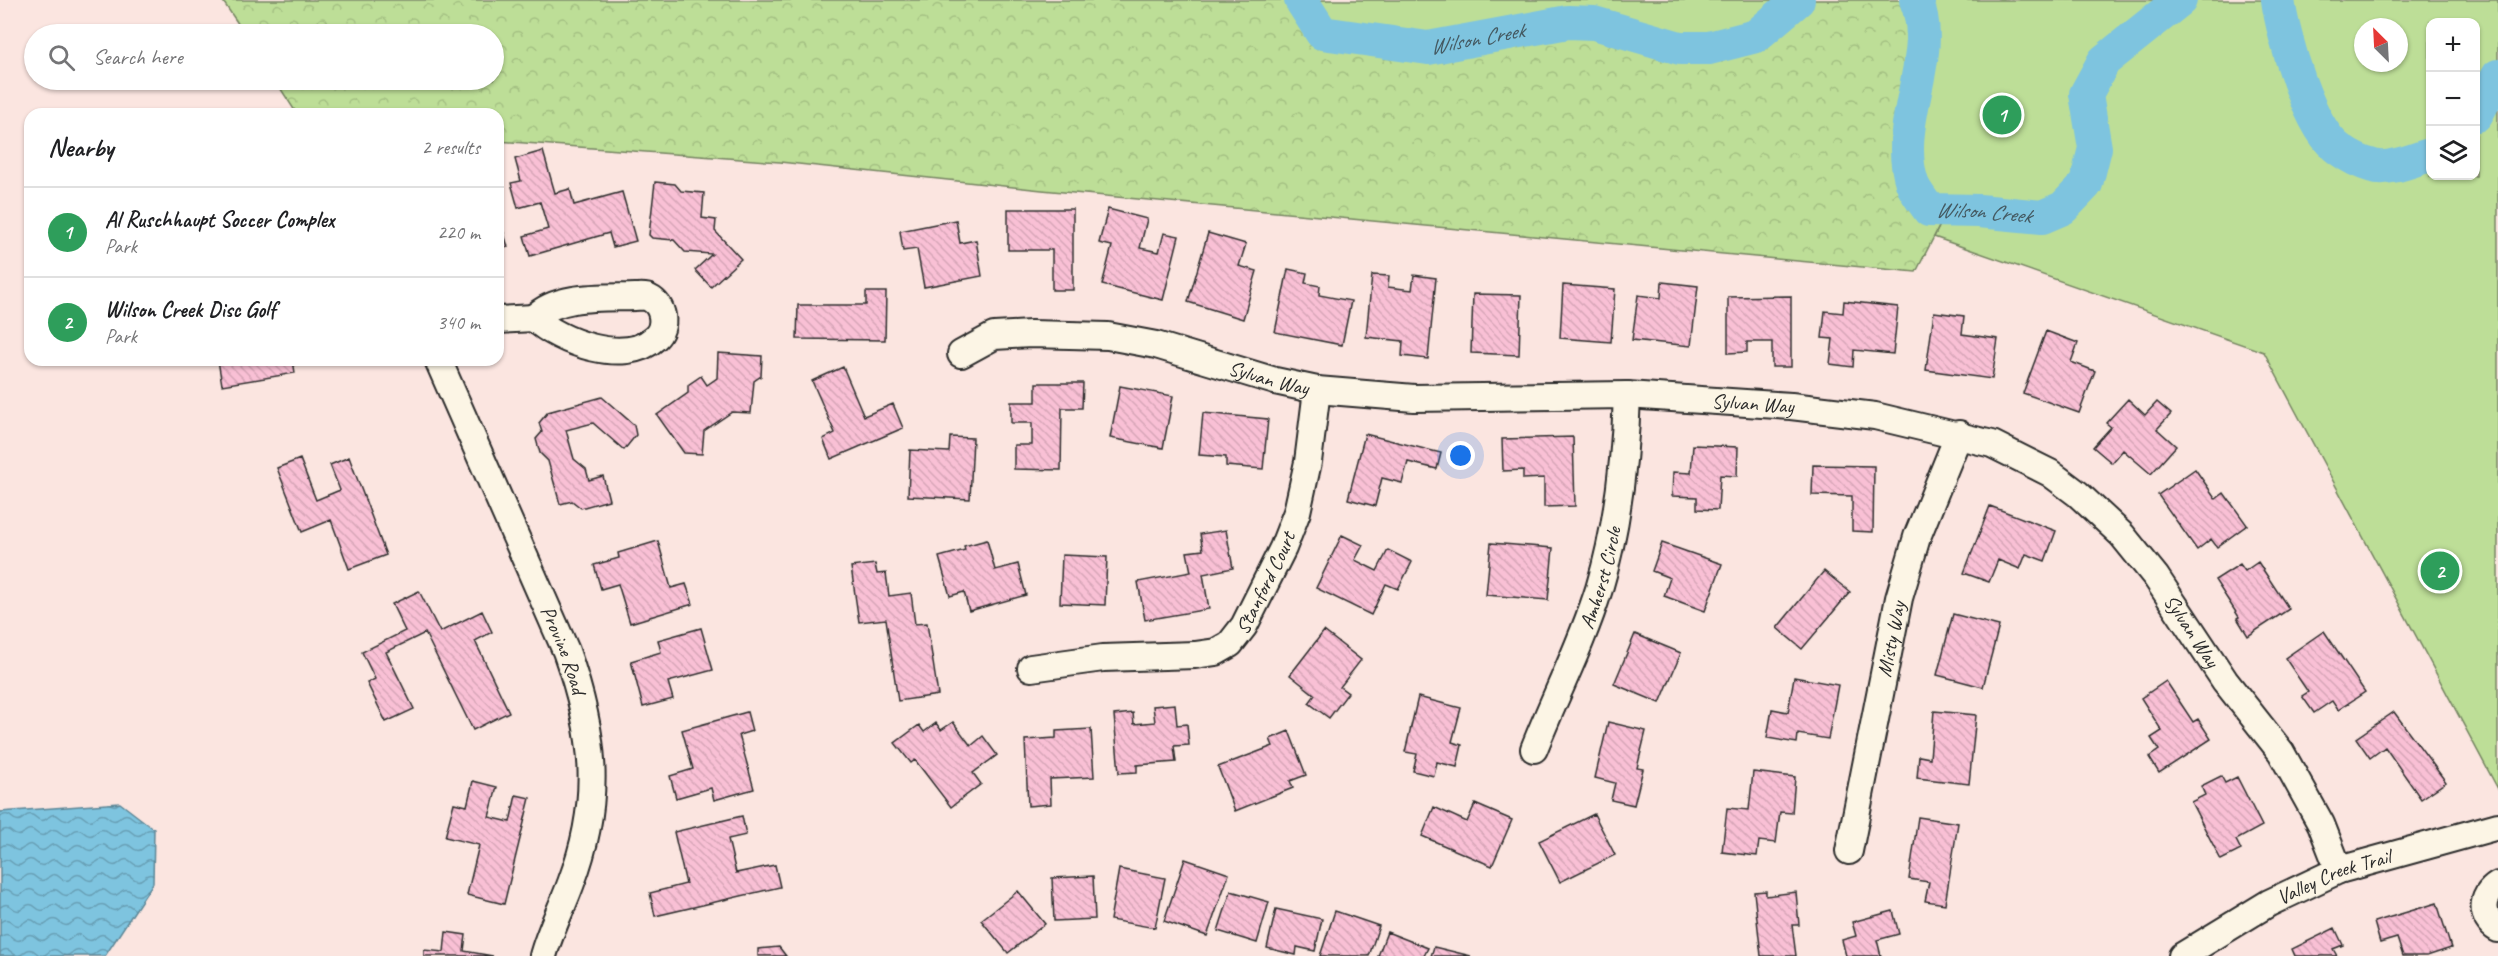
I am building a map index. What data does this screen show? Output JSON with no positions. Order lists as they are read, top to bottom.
{
  "streets": {
    "street": [
      "Sylvan Way",
      "Amherst Circle",
      "Stanford Court",
      "Misty Way",
      "Provine Road",
      "Valley Creek Trail"
    ]
  },
  "crossings": [
    ["Sylvan Way", "Amherst Circle"],
    ["Sylvan Way", "Stanford Court"],
    ["Sylvan Way", "Misty Way"],
    ["Sylvan Way", "Valley Creek Trail"]
  ],
  "water": ["Wilson Creek"],
  "north": "top left",
  "page": {
    "map_buttons": ["+", "−"],
    "search": "Search here",
    "pins": ["1", "2"],
    "heading": ["Nearby", "2 results"],
    "list": [
      {
        "mark": "1",
        "name": "Al Ruschhaupt Soccer Complex",
        "note": "Park",
        "value": "220 m"
      },
      {
        "mark": "2",
        "name": "Wilson Creek Disc Golf",
        "note": "Park",
        "value": "340 m"
      }
    ]
  }
}
